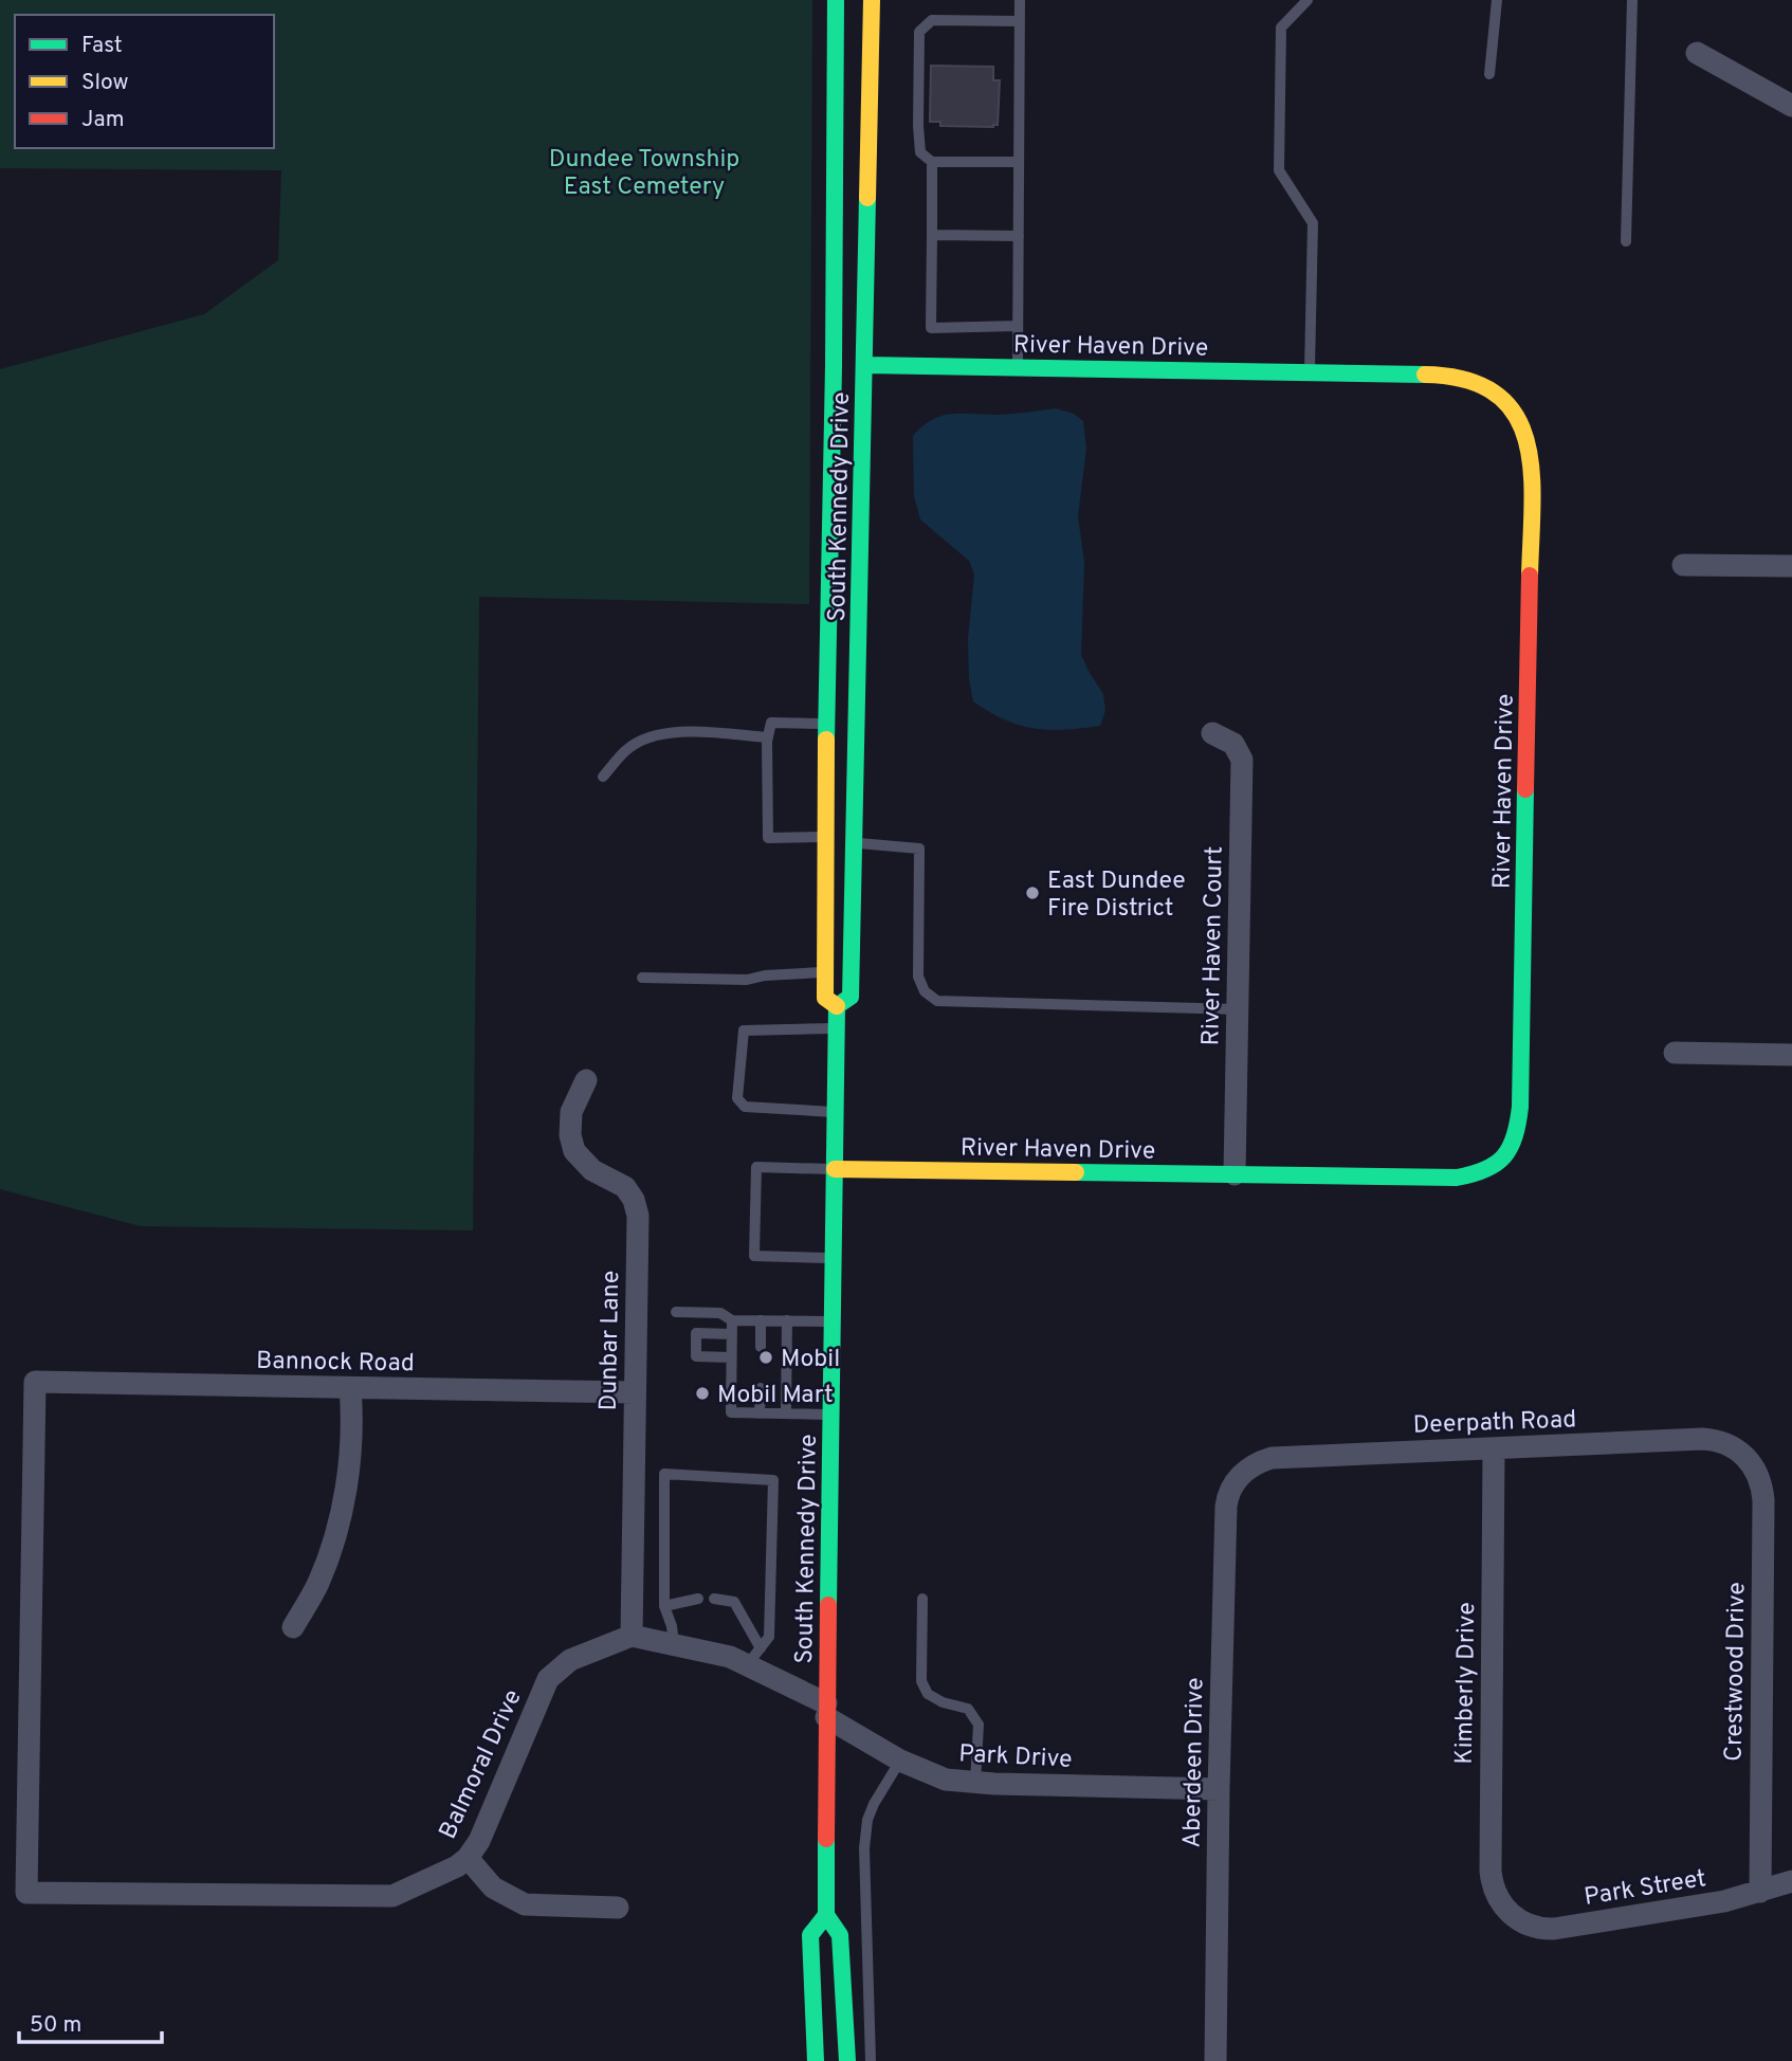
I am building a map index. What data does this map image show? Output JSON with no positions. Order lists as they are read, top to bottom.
{
  "streets": {
    "main road": ["River Haven Drive", "South Kennedy Drive"],
    "street": [
      "River Haven Court",
      "Dunbar Lane",
      "Bannock Road",
      "Deerpath Road",
      "Crestwood Drive",
      "Kimberly Drive",
      "Park Drive",
      "Aberdeen Drive",
      "Balmoral Drive",
      "Park Street"
    ]
  },
  "crossings": [
    ["River Haven Drive", "South Kennedy Drive"],
    ["River Haven Drive", "River Haven Court"],
    ["South Kennedy Drive", "Park Drive"],
    ["Dunbar Lane", "Bannock Road"],
    ["Dunbar Lane", "Balmoral Drive"],
    ["Bannock Road", "Balmoral Drive"],
    ["Deerpath Road", "Crestwood Drive"],
    ["Deerpath Road", "Kimberly Drive"],
    ["Deerpath Road", "Aberdeen Drive"],
    ["Crestwood Drive", "Park Street"],
    ["Kimberly Drive", "Park Street"],
    ["Park Drive", "Aberdeen Drive"]
  ],
  "parks": ["Dundee Township East Cemetery"],
  "places": ["East Dundee Fire District", "Mobil", "Mobil Mart"],
  "legend": ["Fast", "Slow", "Jam"],
  "scale_bar": "50 m"
}
